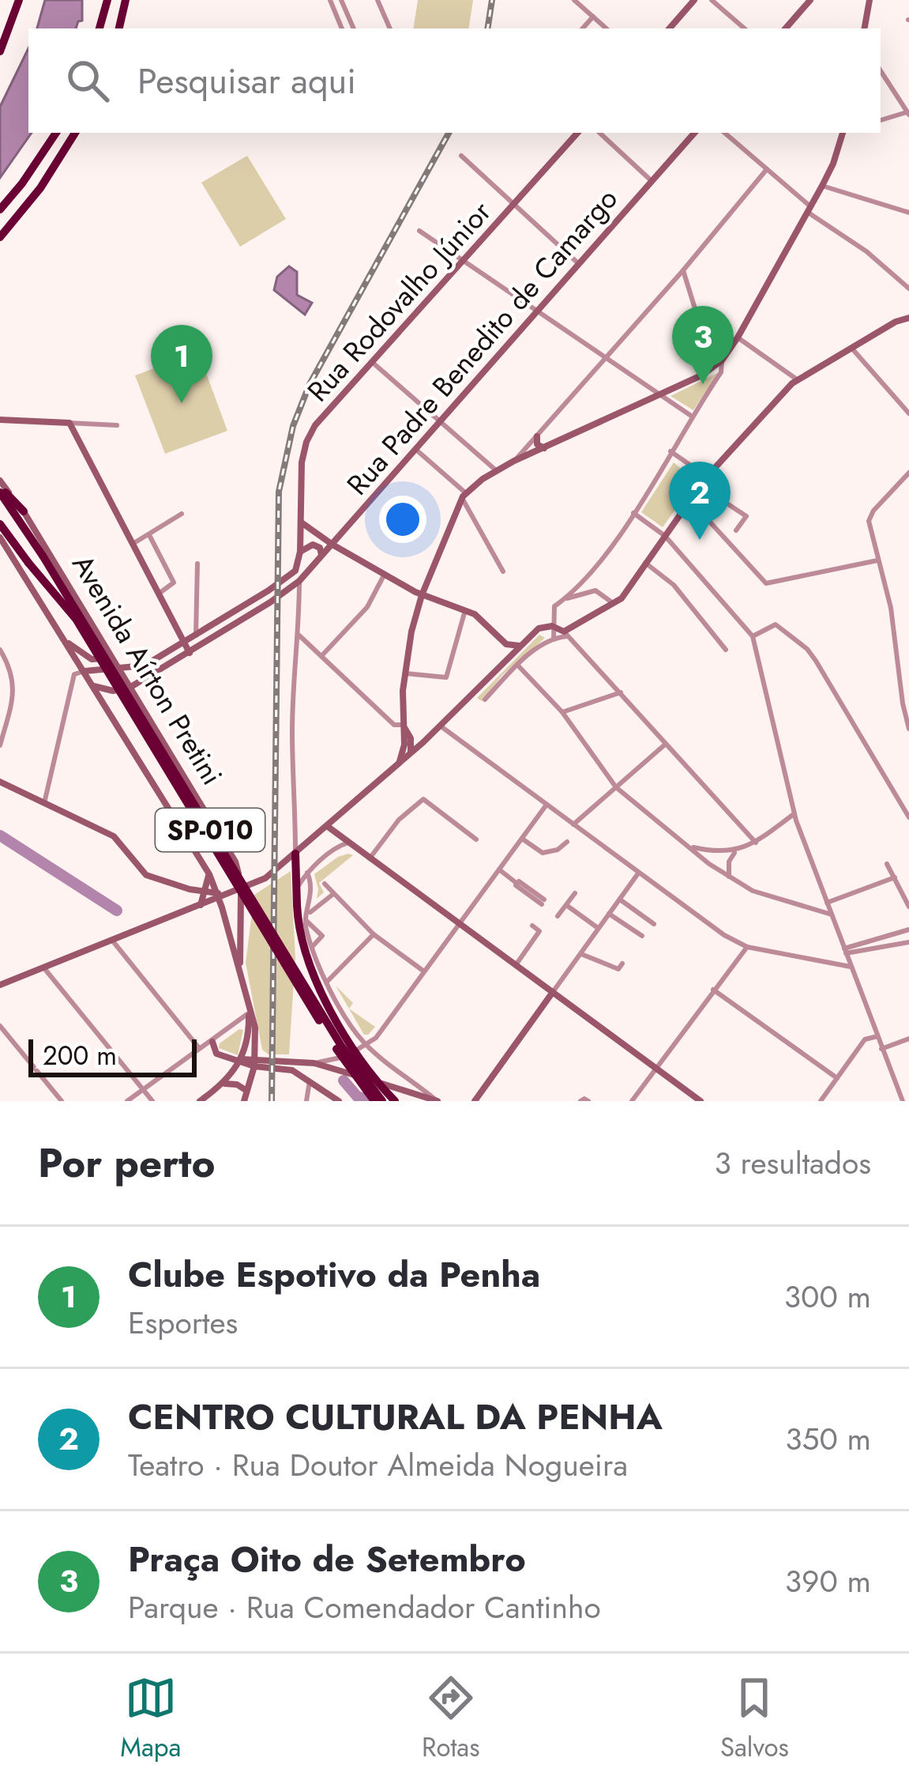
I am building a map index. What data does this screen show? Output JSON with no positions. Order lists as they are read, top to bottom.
{
  "streets": {
    "highway": ["Avenida Aírton Pretini", "SP-010"],
    "main road": ["Rua Rodovalho Júnior", "Rua Padre Benedito de Camargo"]
  },
  "crossings": [
    ["Rua Padre Benedito de Camargo", "Avenida Aírton Pretini"]
  ],
  "scale_bar": "200 m",
  "page": {
    "search": "Pesquisar aqui",
    "pins": ["3", "1", "2"],
    "scale": "200 m",
    "heading": ["Por perto", "3 resultados"],
    "list": [
      {
        "mark": "1",
        "name": "Clube Espotivo da Penha",
        "note": "Esportes",
        "value": "300 m"
      },
      {
        "mark": "2",
        "name": "CENTRO CULTURAL DA PENHA",
        "note": "Teatro · Rua Doutor Almeida Nogueira",
        "value": "350 m"
      },
      {
        "mark": "3",
        "name": "Praça Oito de Setembro",
        "note": "Parque · Rua Comendador Cantinho",
        "value": "390 m"
      }
    ],
    "nav": ["Mapa", "Rotas", "Salvos"]
  }
}
